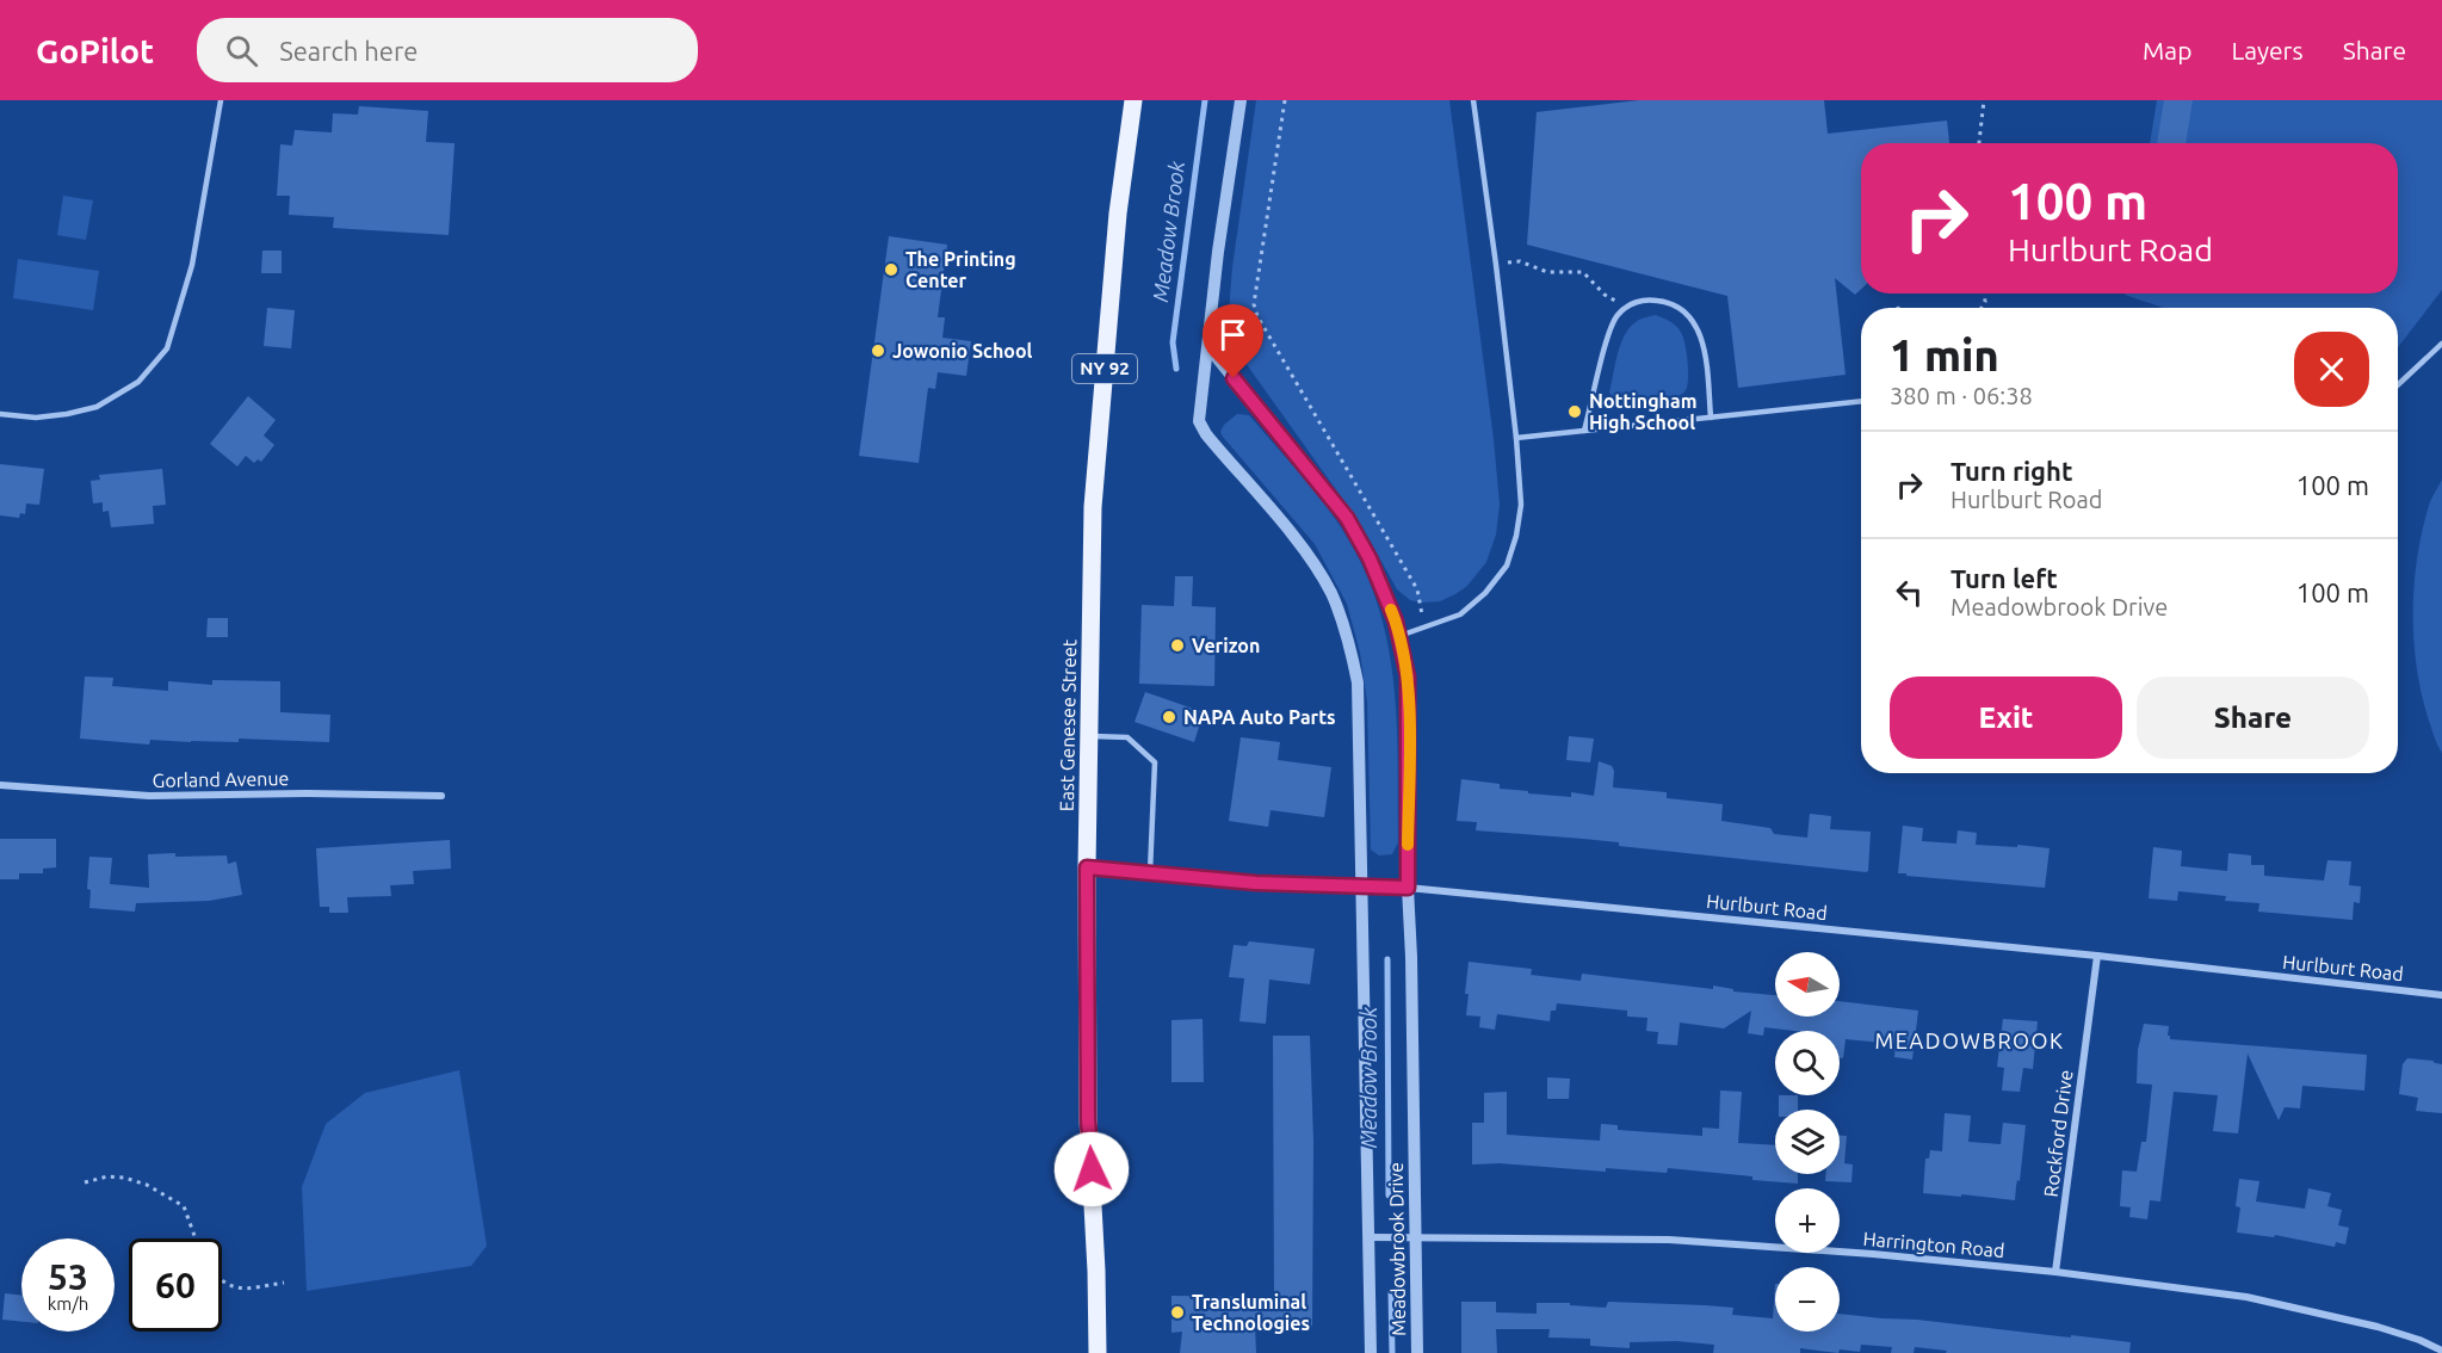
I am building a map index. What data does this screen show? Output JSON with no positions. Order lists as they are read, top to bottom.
{
  "streets": {
    "main road": ["NY 92", "East Genesee Street"],
    "street": [
      "Gorland Avenue",
      "Hurlburt Road",
      "Rockford Drive",
      "Harrington Road",
      "Meadowbrook Drive"
    ]
  },
  "crossings": [
    ["East Genesee Street", "Hurlburt Road"],
    ["Hurlburt Road", "Rockford Drive"],
    ["Hurlburt Road", "Meadowbrook Drive"],
    ["Rockford Drive", "Harrington Road"],
    ["Harrington Road", "Meadowbrook Drive"]
  ],
  "districts": ["MEADOWBROOK"],
  "water": ["Meadow Brook"],
  "places": [
    "The Printing Center",
    "Jowonio School",
    "Nottingham High School",
    "Verizon",
    "NAPA Auto Parts",
    "Transluminal Technologies"
  ],
  "north": "left",
  "page": {
    "header": "GoPilot",
    "search": "Search here",
    "nav": ["Map", "Layers", "Share"],
    "turn": ["100 m", "Hurlburt Road"],
    "heading": ["1 min", "380 m · 06:38"],
    "list": [
      {
        "name": "Turn right",
        "note": "Hurlburt Road",
        "value": "100 m"
      },
      {
        "name": "Turn left",
        "note": "Meadowbrook Drive",
        "value": "100 m"
      }
    ],
    "buttons": ["Exit", "Share"],
    "map_buttons": ["+", "−"],
    "speed": "53 km/h",
    "limit": "60"
  }
}
